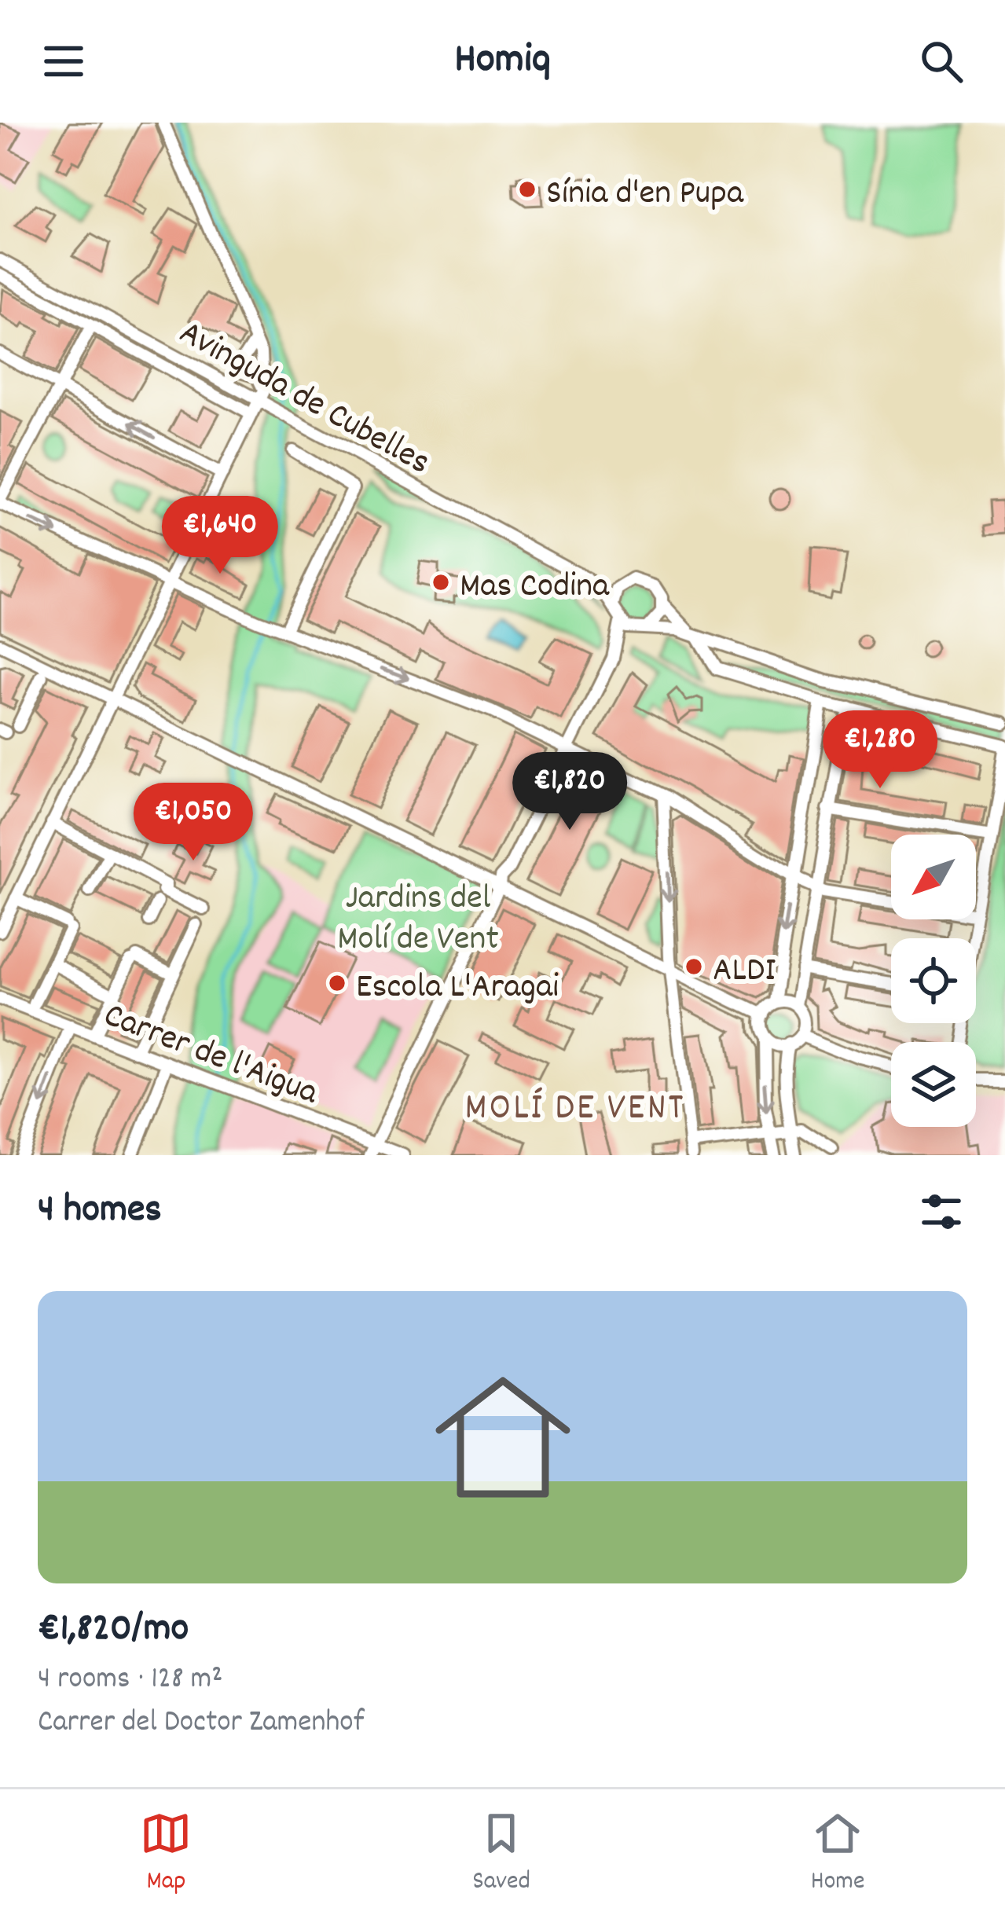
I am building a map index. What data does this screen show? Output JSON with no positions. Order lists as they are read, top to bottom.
{
  "streets": {
    "street": ["Avinguda de Cubelles", "Carrer de l'Aigua"]
  },
  "districts": ["MOLÍ DE VENT"],
  "parks": ["Jardins del Molí de Vent"],
  "places": [
    "Sínia d'en Pupa",
    "Mas Codina",
    "ALDI",
    "Escola L'Aragai"
  ],
  "north": "bottom left",
  "page": {
    "header": "Homiq",
    "price": [
      "€1,640",
      "€1,280",
      "€1,820",
      "€1,050"
    ],
    "heading": "4 homes",
    "list": [
      {
        "name": "€1,820/mo",
        "note": "4 rooms · 128 m² · Carrer del Doctor Zamenhof"
      }
    ],
    "tabs": ["Map", "Saved", "Home"]
  }
}
